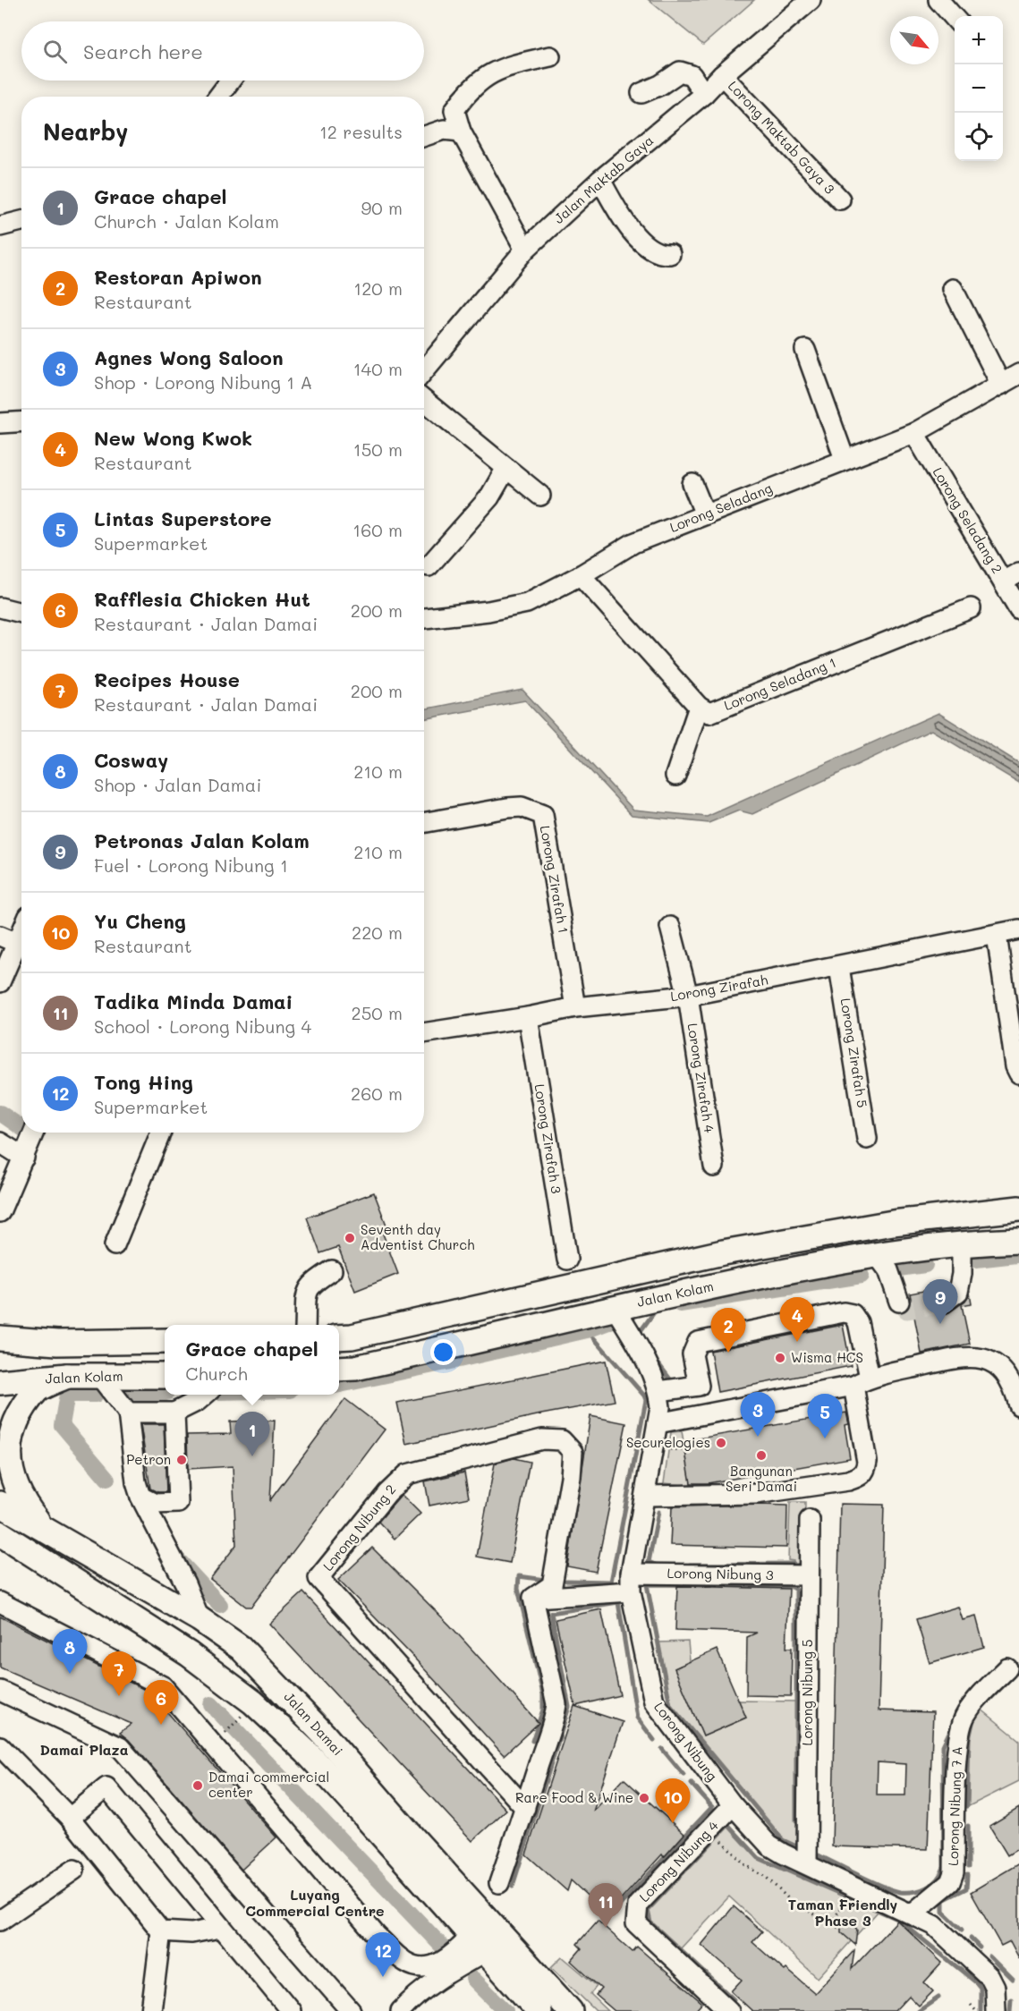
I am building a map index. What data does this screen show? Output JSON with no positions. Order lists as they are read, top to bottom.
{
  "streets": {
    "main road": ["Jalan Kolam", "Jalan Damai"],
    "street": [
      "Lorong Maktab Gaya 3",
      "Jalan Maktab Gaya",
      "Lorong Seladang",
      "Lorong Seladang 2",
      "Lorong Seladang 1",
      "Lorong Zirafah 1",
      "Lorong Zirafah",
      "Lorong Zirafah 5",
      "Lorong Zirafah 4",
      "Lorong Zirafah 3",
      "Lorong Nibung 2",
      "Lorong Nibung 3",
      "Lorong Nibung 5",
      "Lorong Nibung",
      "Lorong Nibung 7 A",
      "Lorong Nibung 4"
    ]
  },
  "crossings": [
    ["Lorong Maktab Gaya 3", "Jalan Maktab Gaya"],
    ["Lorong Seladang", "Lorong Seladang 2"],
    ["Lorong Zirafah 1", "Lorong Zirafah"],
    ["Lorong Zirafah", "Lorong Zirafah 5"],
    ["Lorong Zirafah", "Lorong Zirafah 4"],
    ["Lorong Zirafah", "Lorong Zirafah 3"],
    ["Jalan Kolam", "Lorong Nibung"],
    ["Lorong Nibung 3", "Lorong Nibung 5"],
    ["Lorong Nibung 3", "Lorong Nibung"],
    ["Lorong Nibung 5", "Lorong Nibung"],
    ["Lorong Nibung", "Lorong Nibung 7 A"],
    ["Lorong Nibung", "Lorong Nibung 4"]
  ],
  "districts": ["Damai Plaza", "Luyang Commercial Centre", "Taman Friendly Phase 3"],
  "places": [
    "Seventh day Adventist Church",
    "Wisma HCS",
    "Securelogies",
    "Bangunan Seri Damai",
    "Petron",
    "Damai commercial center",
    "Rare Food & Wine"
  ],
  "north": "bottom right",
  "page": {
    "map_buttons": ["+", "−"],
    "search": "Search here",
    "heading": ["Nearby", "12 results"],
    "list": [
      {
        "mark": "1",
        "name": "Grace chapel",
        "note": "Church · Jalan Kolam",
        "value": "90 m"
      },
      {
        "mark": "2",
        "name": "Restoran Apiwon",
        "note": "Restaurant",
        "value": "120 m"
      },
      {
        "mark": "3",
        "name": "Agnes Wong Saloon",
        "note": "Shop · Lorong Nibung 1 A",
        "value": "140 m"
      },
      {
        "mark": "4",
        "name": "New Wong Kwok",
        "note": "Restaurant",
        "value": "150 m"
      },
      {
        "mark": "5",
        "name": "Lintas Superstore",
        "note": "Supermarket",
        "value": "160 m"
      },
      {
        "mark": "6",
        "name": "Rafflesia Chicken Hut",
        "note": "Restaurant · Jalan Damai",
        "value": "200 m"
      },
      {
        "mark": "7",
        "name": "Recipes House",
        "note": "Restaurant · Jalan Damai",
        "value": "200 m"
      },
      {
        "mark": "8",
        "name": "Cosway",
        "note": "Shop · Jalan Damai",
        "value": "210 m"
      },
      {
        "mark": "9",
        "name": "Petronas Jalan Kolam",
        "note": "Fuel · Lorong Nibung 1",
        "value": "210 m"
      },
      {
        "mark": "10",
        "name": "Yu Cheng",
        "note": "Restaurant",
        "value": "220 m"
      },
      {
        "mark": "11",
        "name": "Tadika Minda Damai",
        "note": "School · Lorong Nibung 4",
        "value": "250 m"
      },
      {
        "mark": "12",
        "name": "Tong Hing",
        "note": "Supermarket",
        "value": "260 m"
      }
    ],
    "pins": [
      "9",
      "4",
      "2",
      "3",
      "5",
      "1",
      "8",
      "7",
      "6",
      "10",
      "11",
      "12"
    ],
    "popup": ["Grace chapel", "Church"]
  }
}
